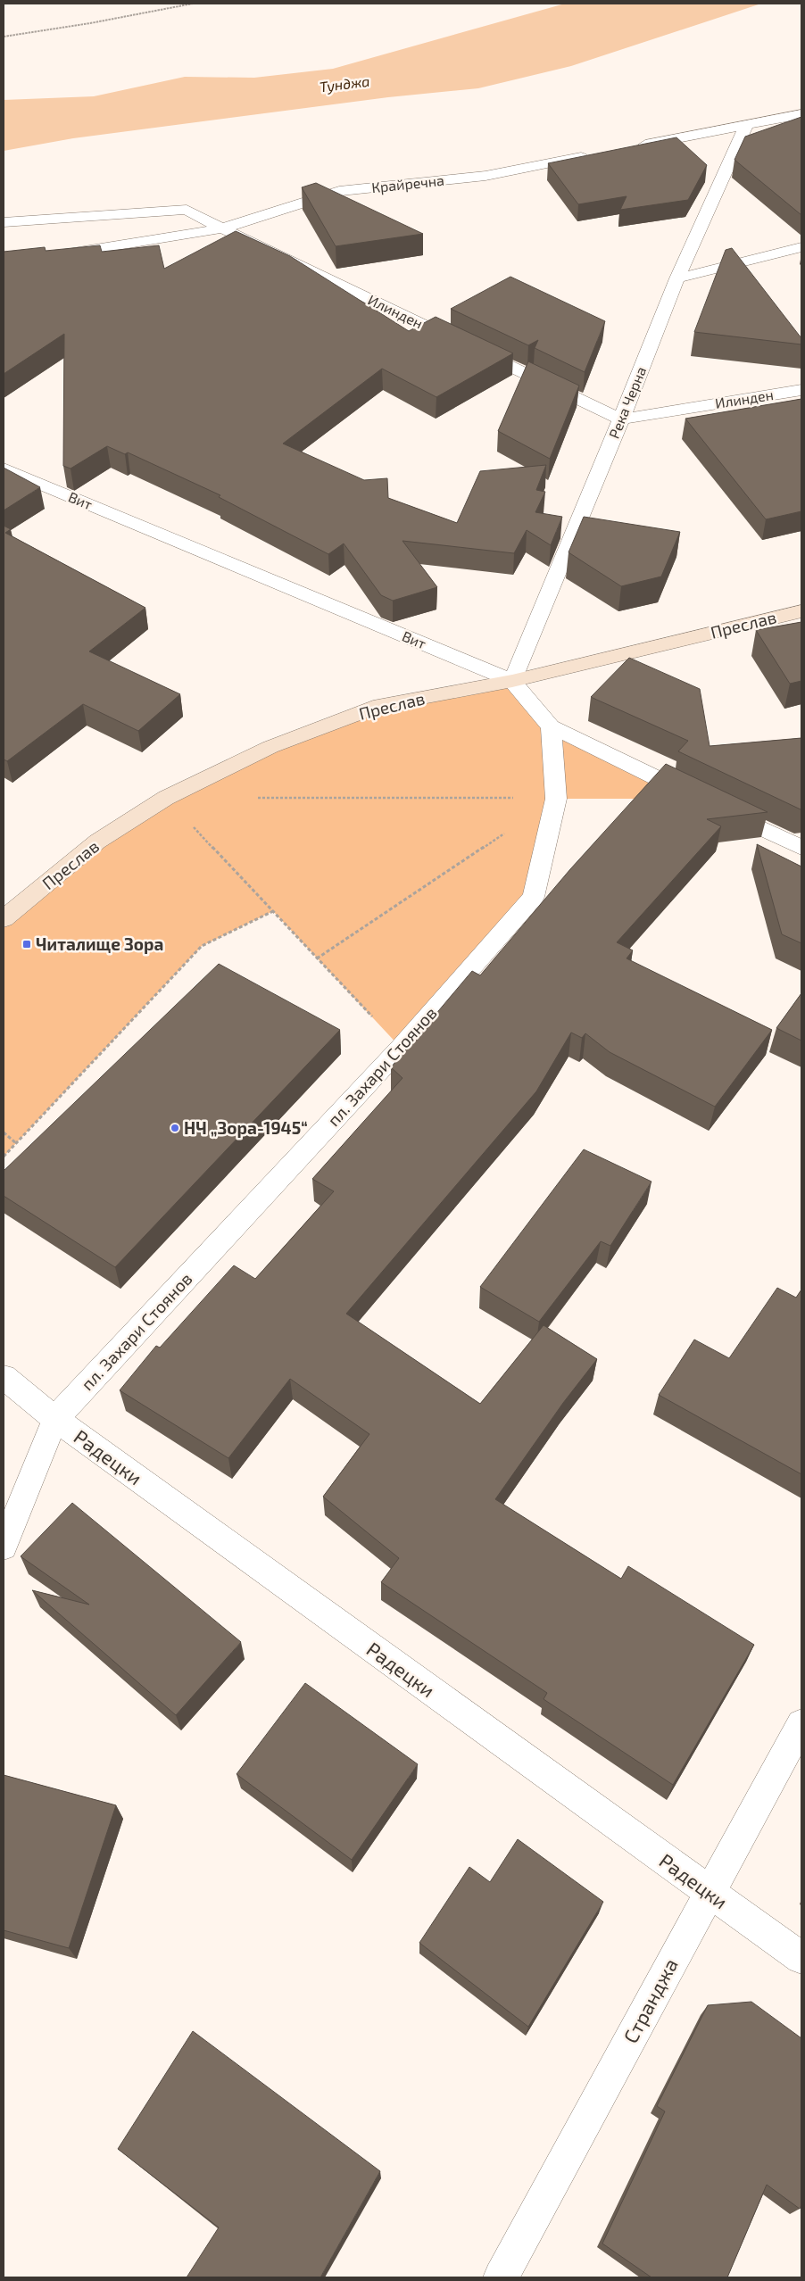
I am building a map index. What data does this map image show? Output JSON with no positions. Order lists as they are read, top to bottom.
{
  "streets": {
    "main road": ["Преслав"],
    "street": [
      "Крайречна",
      "Илинден",
      "Река Черна",
      "Вит",
      "пл. Захари Стоянов",
      "Радецки",
      "Странджа"
    ]
  },
  "crossings": [
    ["Крайречна", "Илинден"],
    ["Илинден", "Река Черна"],
    ["Река Черна", "Вит"],
    ["Река Черна", "Преслав"],
    ["Вит", "Преслав"],
    ["Вит", "пл. Захари Стоянов"],
    ["пл. Захари Стоянов", "Радецки"],
    ["Радецки", "Странджа"]
  ],
  "water": ["Тунджа"],
  "places": {
    "transit": ["Читалище Зора"],
    "other": ["НЧ „Зора-1945“"]
  }
}
